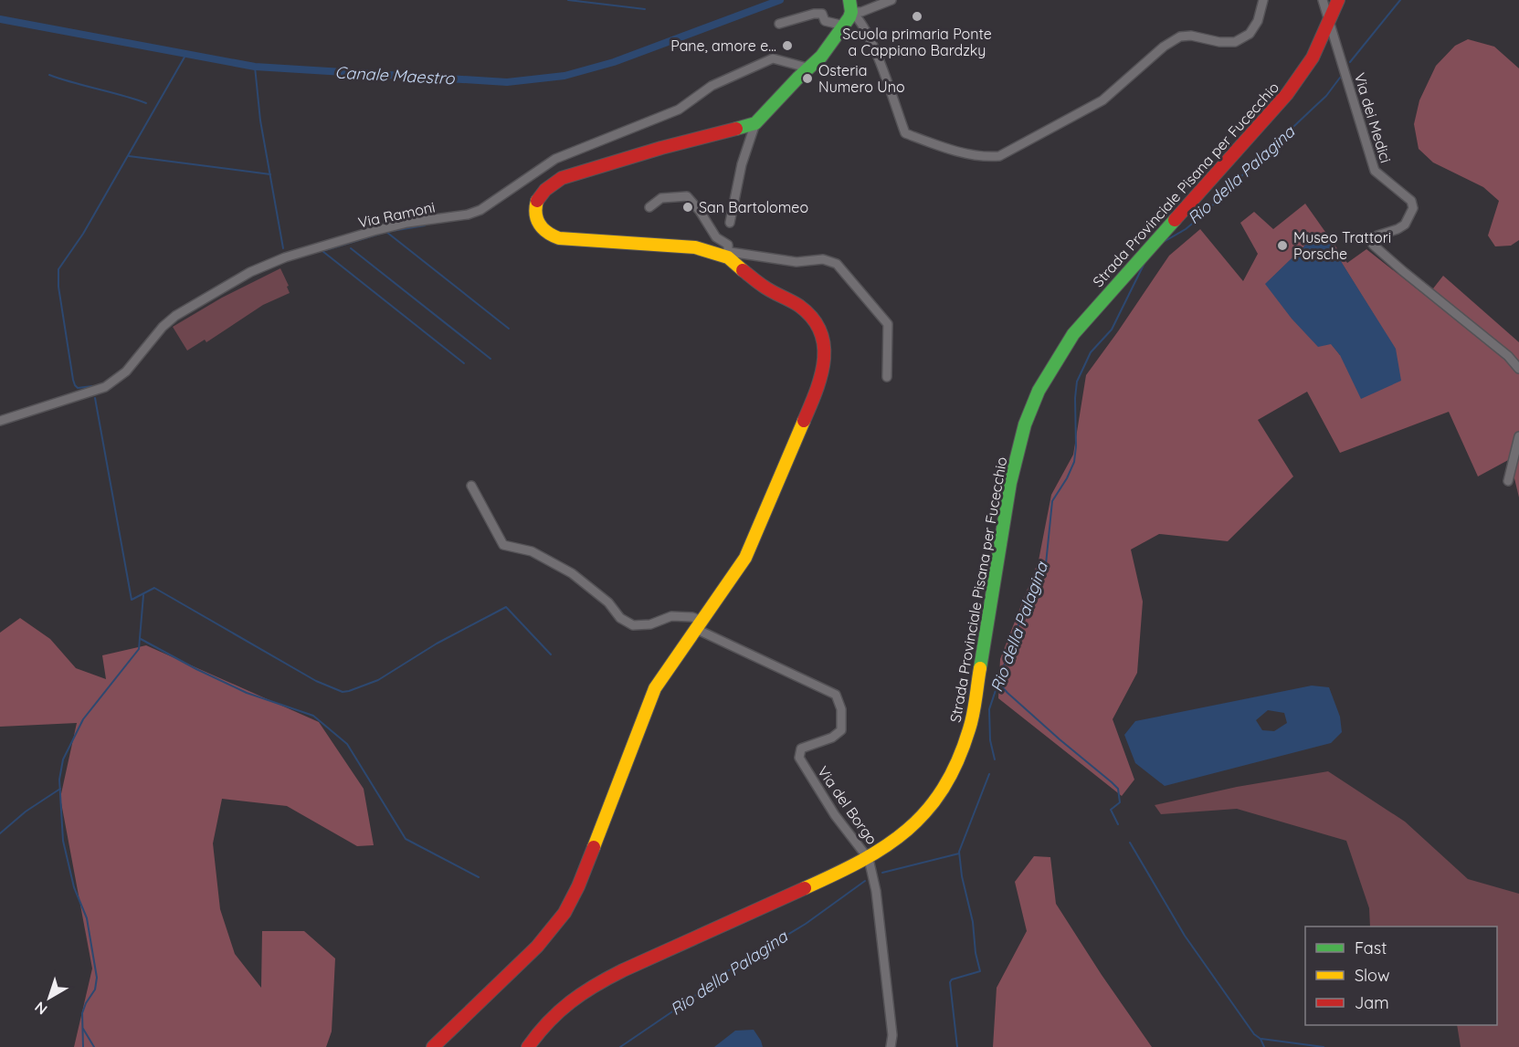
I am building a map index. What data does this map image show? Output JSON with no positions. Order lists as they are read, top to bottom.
{
  "streets": {
    "street": [
      "Via dei Medici",
      "Strada Provinciale Pisana per Fucecchio",
      "Via Ramoni",
      "Via del Borgo"
    ]
  },
  "crossings": [
    ["Via dei Medici", "Strada Provinciale Pisana per Fucecchio"],
    ["Strada Provinciale Pisana per Fucecchio", "Via del Borgo"]
  ],
  "water": ["Canale Maestro", "Rio della Palagina"],
  "places": [
    "Scuola primaria Ponte a Cappiano Bardzky",
    "Pane, amore e...",
    "Osteria Numero Uno",
    "San Bartolomeo",
    "Museo Trattori Porsche"
  ],
  "legend": ["Fast", "Slow", "Jam"],
  "north": "bottom left"
}
